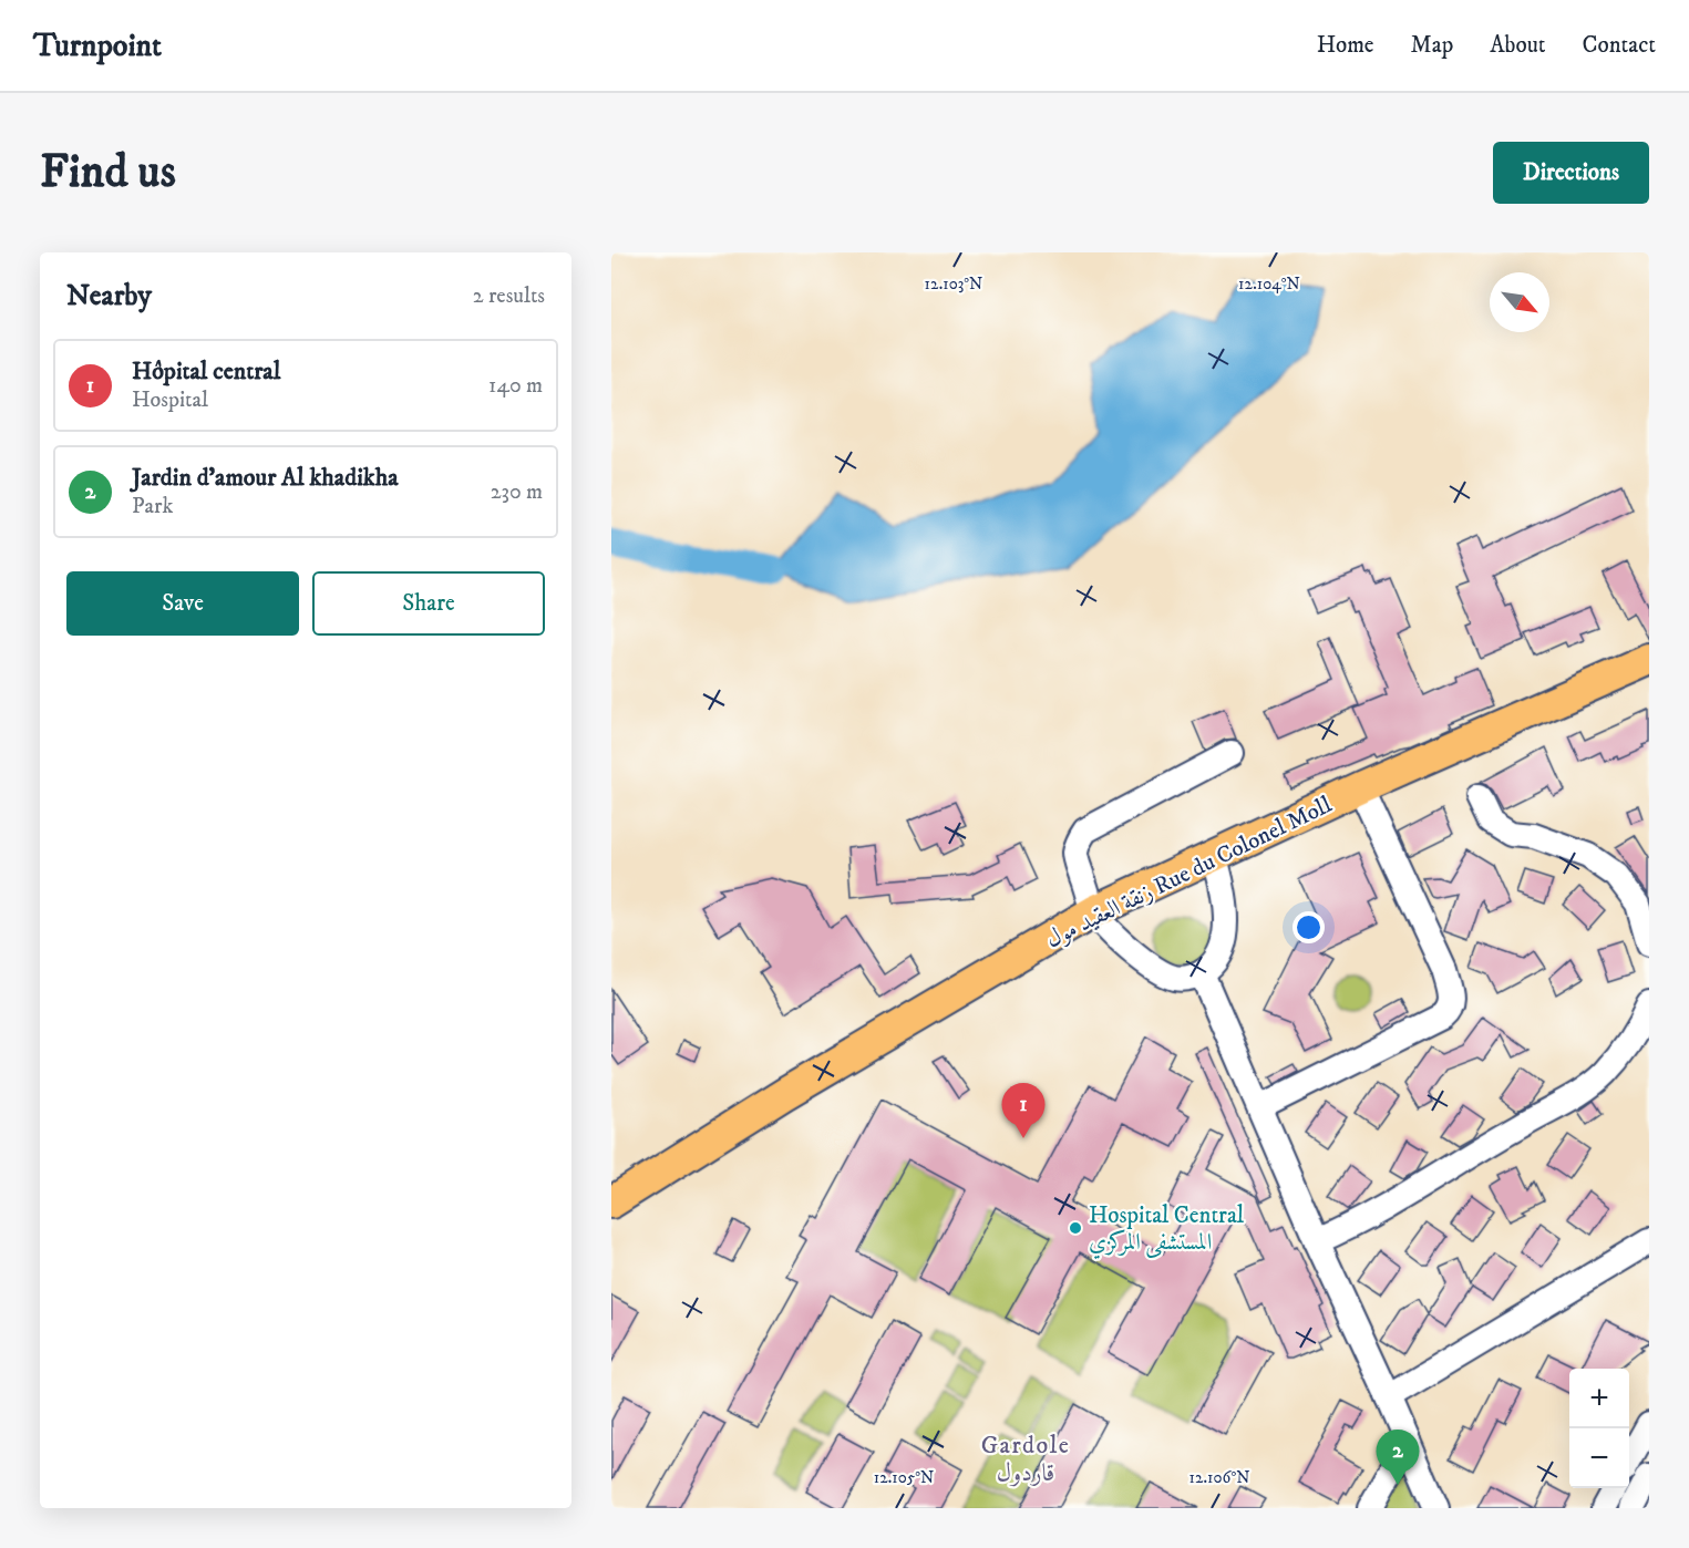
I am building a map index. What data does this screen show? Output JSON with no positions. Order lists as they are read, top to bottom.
{
  "streets": {
    "main road": ["زنقة العقيد مول Rue du Colonel Moll"]
  },
  "districts": ["Gardole قاردول"],
  "places": ["Hospital Central المستشفى المركزي"],
  "north": "bottom right",
  "page": {
    "header": "Turnpoint",
    "nav": [
      "Home",
      "Map",
      "About",
      "Contact"
    ],
    "buttons": [
      "Directions",
      ["Save", "Share"]
    ],
    "title": "Find us",
    "heading": ["Nearby", "2 results"],
    "list": [
      {
        "mark": "1",
        "name": "Hôpital central",
        "note": "Hospital",
        "value": "140 m"
      },
      {
        "mark": "2",
        "name": "Jardin d'amour Al khadikha",
        "note": "Park",
        "value": "230 m"
      }
    ],
    "pins": ["1", "2"],
    "map_buttons": ["+", "−"]
  },
  "coordinates": [
    "12.103°N",
    "12.104°N",
    "12.105°N",
    "12.106°N"
  ]
}
